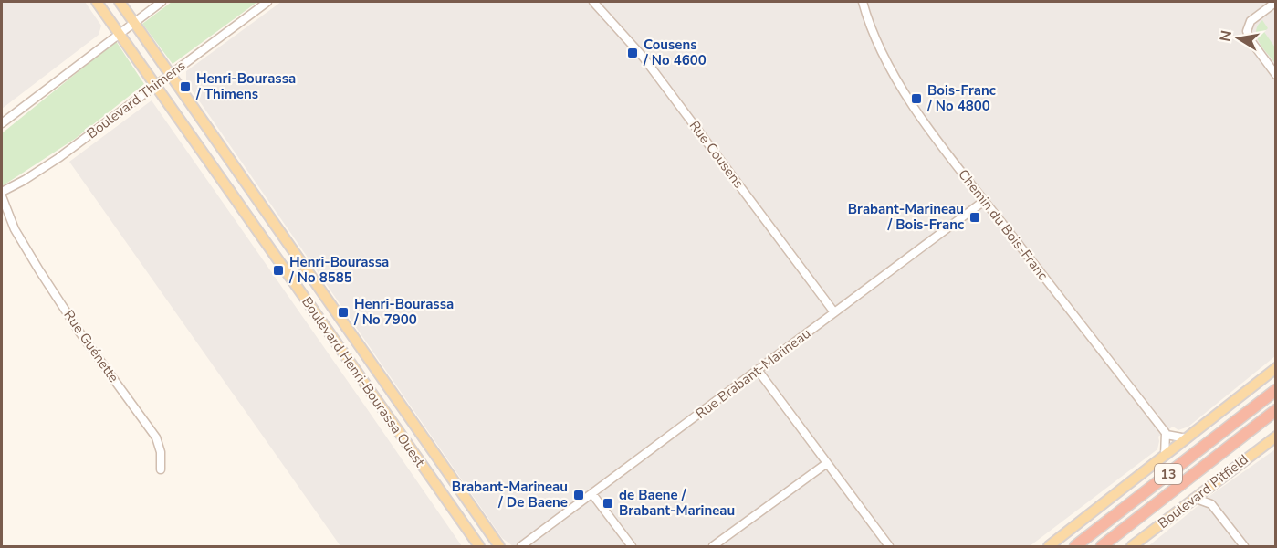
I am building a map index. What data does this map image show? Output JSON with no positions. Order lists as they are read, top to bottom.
{
  "streets": {
    "highway": ["13"],
    "main road": ["Boulevard Henri-Bourassa Ouest", "Boulevard Pitfield"],
    "street": [
      "Boulevard Thimens",
      "Rue Cousens",
      "Chemin du Bois-Franc",
      "Rue Guénette",
      "Rue Brabant-Marineau"
    ]
  },
  "crossings": [
    ["Boulevard Thimens", "Boulevard Henri-Bourassa Ouest"],
    ["Rue Cousens", "Rue Brabant-Marineau"],
    ["Chemin du Bois-Franc", "Rue Brabant-Marineau"]
  ],
  "places": {
    "transit": [
      "Cousens / No 4600",
      "Henri-Bourassa / Thimens",
      "Bois-Franc / No 4800",
      "Brabant-Marineau / Bois-Franc",
      "Henri-Bourassa / No 8585",
      "Henri-Bourassa / No 7900",
      "Brabant-Marineau / De Baene",
      "de Baene / Brabant-Marineau"
    ]
  },
  "north": "left"
}
